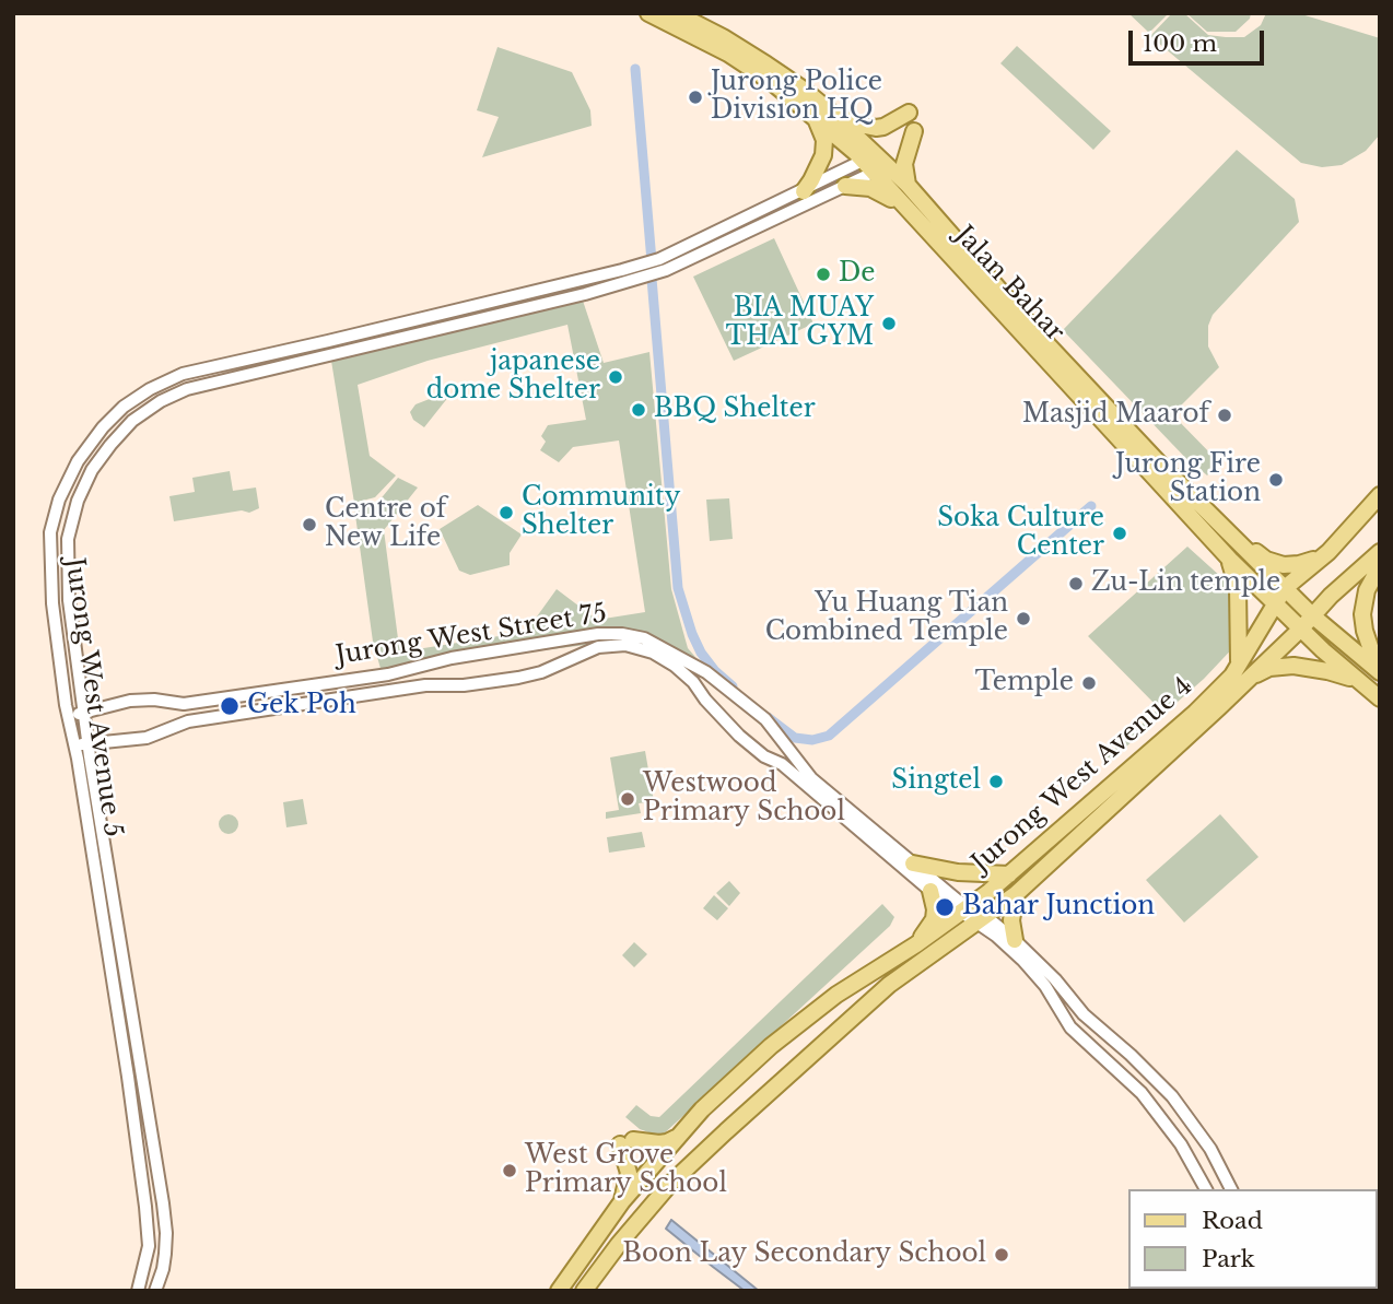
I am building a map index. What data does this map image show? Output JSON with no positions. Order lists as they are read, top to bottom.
{
  "streets": {
    "main road": ["Jalan Bahar", "Jurong West Avenue 4"],
    "street": ["Jurong West Street 75", "Jurong West Avenue 5"]
  },
  "crossings": [
    ["Jalan Bahar", "Jurong West Avenue 5"],
    ["Jalan Bahar", "Jurong West Avenue 4"],
    ["Jurong West Street 75", "Jurong West Avenue 5"],
    ["Jurong West Street 75", "Jurong West Avenue 4"]
  ],
  "places": [
    "Jurong Police Division HQ",
    "De",
    "BIA MUAY THAI GYM",
    "japanese dome Shelter",
    "BBQ Shelter",
    "Masjid Maarof",
    "Jurong Fire Station",
    "Community Shelter",
    "Centre of New Life",
    "Soka Culture Center",
    "Zu-Lin temple",
    "Yu Huang Tian Combined Temple",
    "Temple",
    "Gek Poh",
    "Singtel",
    "Westwood Primary School",
    "Bahar Junction",
    "West Grove Primary School",
    "Boon Lay Secondary School"
  ],
  "legend": ["Road", "Park"],
  "scale_bar": "100 m"
}
